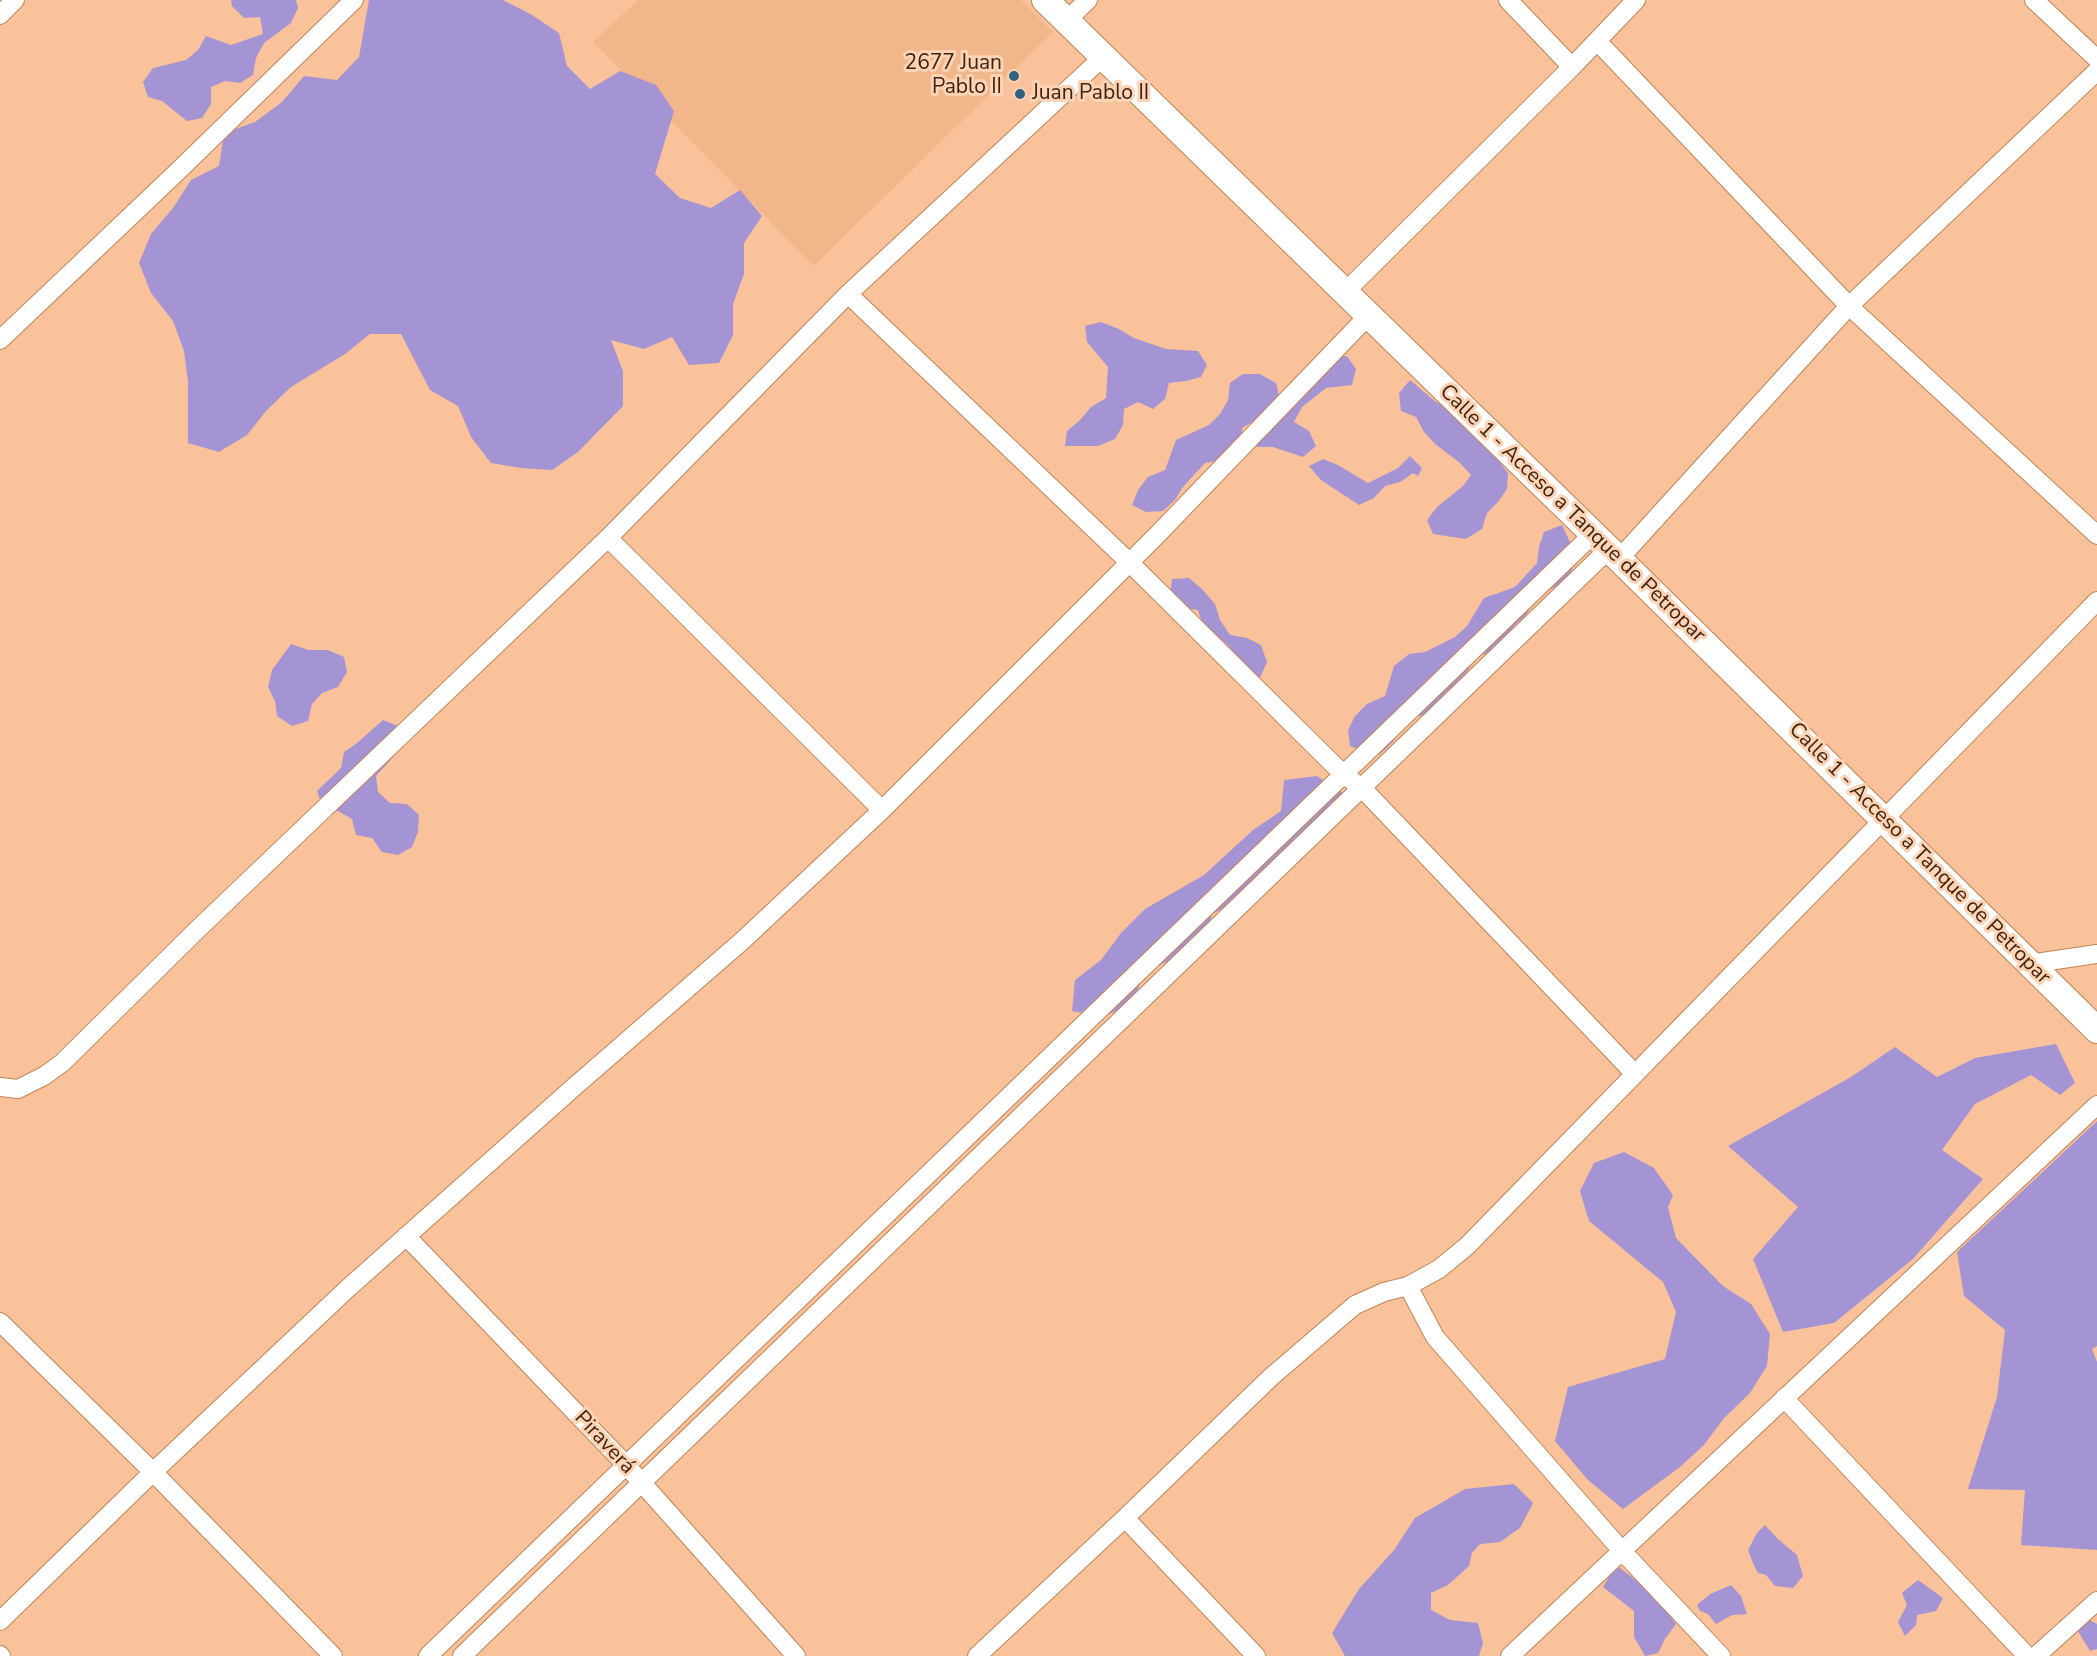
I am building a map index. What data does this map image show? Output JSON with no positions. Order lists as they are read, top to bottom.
{
  "streets": {
    "street": ["Calle 1 - Acceso a Tanque de Petropar", "Piraverá"]
  },
  "places": ["2677 Juan Pablo II", "Juan Pablo II"]
}
